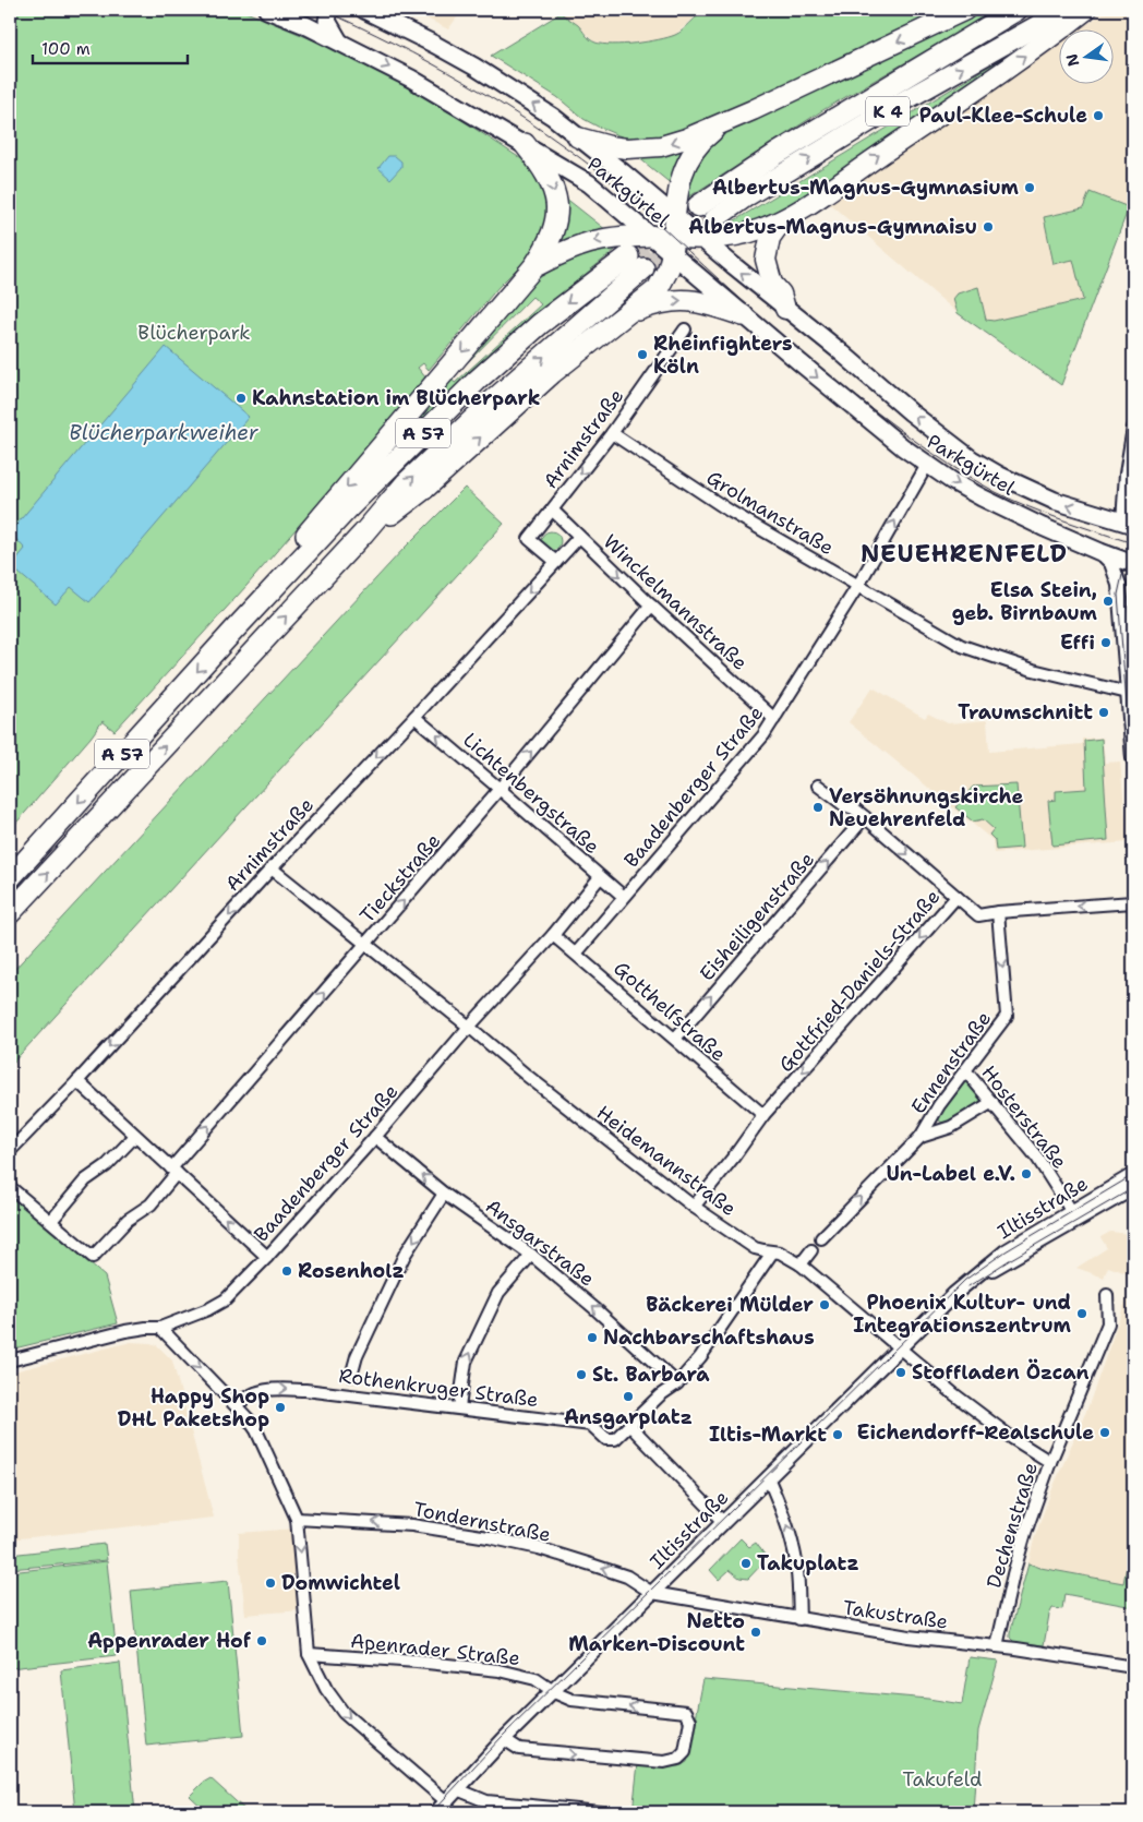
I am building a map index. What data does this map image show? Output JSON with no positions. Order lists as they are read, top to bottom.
{
  "streets": {
    "highway": ["K 4", "A 57"],
    "main road": ["Parkgürtel"],
    "street": [
      "Arnimstraße",
      "Grolmanstraße",
      "Winckelmannstraße",
      "Baadenberger Straße",
      "Lichtenbergstraße",
      "Tieckstraße",
      "Eisheiligenstraße",
      "Gottfried-Daniels-Straße",
      "Gotthelfstraße",
      "Ennenstraße",
      "Hosterstraße",
      "Heidemannstraße",
      "Iltisstraße",
      "Ansgarstraße",
      "Rothenkruger Straße",
      "Tondernstraße",
      "Dechenstraße",
      "Takustraße",
      "Apenrader Straße"
    ]
  },
  "crossings": [
    ["Parkgürtel", "Baadenberger Straße"],
    ["Arnimstraße", "Grolmanstraße"],
    ["Arnimstraße", "Winckelmannstraße"],
    ["Arnimstraße", "Lichtenbergstraße"],
    ["Arnimstraße", "Heidemannstraße"],
    ["Grolmanstraße", "Baadenberger Straße"],
    ["Winckelmannstraße", "Baadenberger Straße"],
    ["Winckelmannstraße", "Tieckstraße"],
    ["Baadenberger Straße", "Lichtenbergstraße"],
    ["Baadenberger Straße", "Gotthelfstraße"],
    ["Baadenberger Straße", "Heidemannstraße"],
    ["Baadenberger Straße", "Ansgarstraße"],
    ["Lichtenbergstraße", "Tieckstraße"],
    ["Tieckstraße", "Heidemannstraße"],
    ["Eisheiligenstraße", "Gotthelfstraße"],
    ["Gottfried-Daniels-Straße", "Gotthelfstraße"],
    ["Gottfried-Daniels-Straße", "Ennenstraße"],
    ["Gottfried-Daniels-Straße", "Heidemannstraße"],
    ["Ennenstraße", "Hosterstraße"],
    ["Hosterstraße", "Iltisstraße"],
    ["Heidemannstraße", "Iltisstraße"],
    ["Heidemannstraße", "Rothenkruger Straße"],
    ["Heidemannstraße", "Dechenstraße"],
    ["Iltisstraße", "Tondernstraße"],
    ["Iltisstraße", "Takustraße"],
    ["Iltisstraße", "Apenrader Straße"],
    ["Ansgarstraße", "Rothenkruger Straße"],
    ["Tondernstraße", "Takustraße"],
    ["Dechenstraße", "Takustraße"]
  ],
  "one_way": [
    "Arnimstraße",
    "Lichtenbergstraße",
    "Tieckstraße",
    "Eisheiligenstraße",
    "Gottfried-Daniels-Straße",
    "Ansgarstraße",
    "Rothenkruger Straße",
    "Tondernstraße"
  ],
  "districts": ["NEUEHRENFELD"],
  "water": ["Blücherparkweiher"],
  "parks": ["Blücherpark", "Takufeld"],
  "places": [
    "Paul-Klee-Schule",
    "Albertus-Magnus-Gymnasium",
    "Albertus-Magnus-Gymnaisu",
    "Rheinfighters Köln",
    "Kahnstation im Blücherpark",
    "Elsa Stein, geb. Birnbaum",
    "Effi",
    "Traumschnitt",
    "Versöhnungskirche Neuehrenfeld",
    "Un-Label e.V.",
    "Rosenholz",
    "Bäckerei Mülder",
    "Phoenix Kultur- und Integrationszentrum",
    "Nachbarschaftshaus",
    "Stoffladen Özcan",
    "St. Barbara",
    "Ansgarplatz",
    "Happy Shop DHL Paketshop",
    "Eichendorff-Realschule",
    "Iltis-Markt",
    "Takuplatz",
    "Domwichtel",
    "Netto Marken-Discount",
    "Appenrader Hof"
  ],
  "scale_bar": "100 m",
  "north": "left"
}
